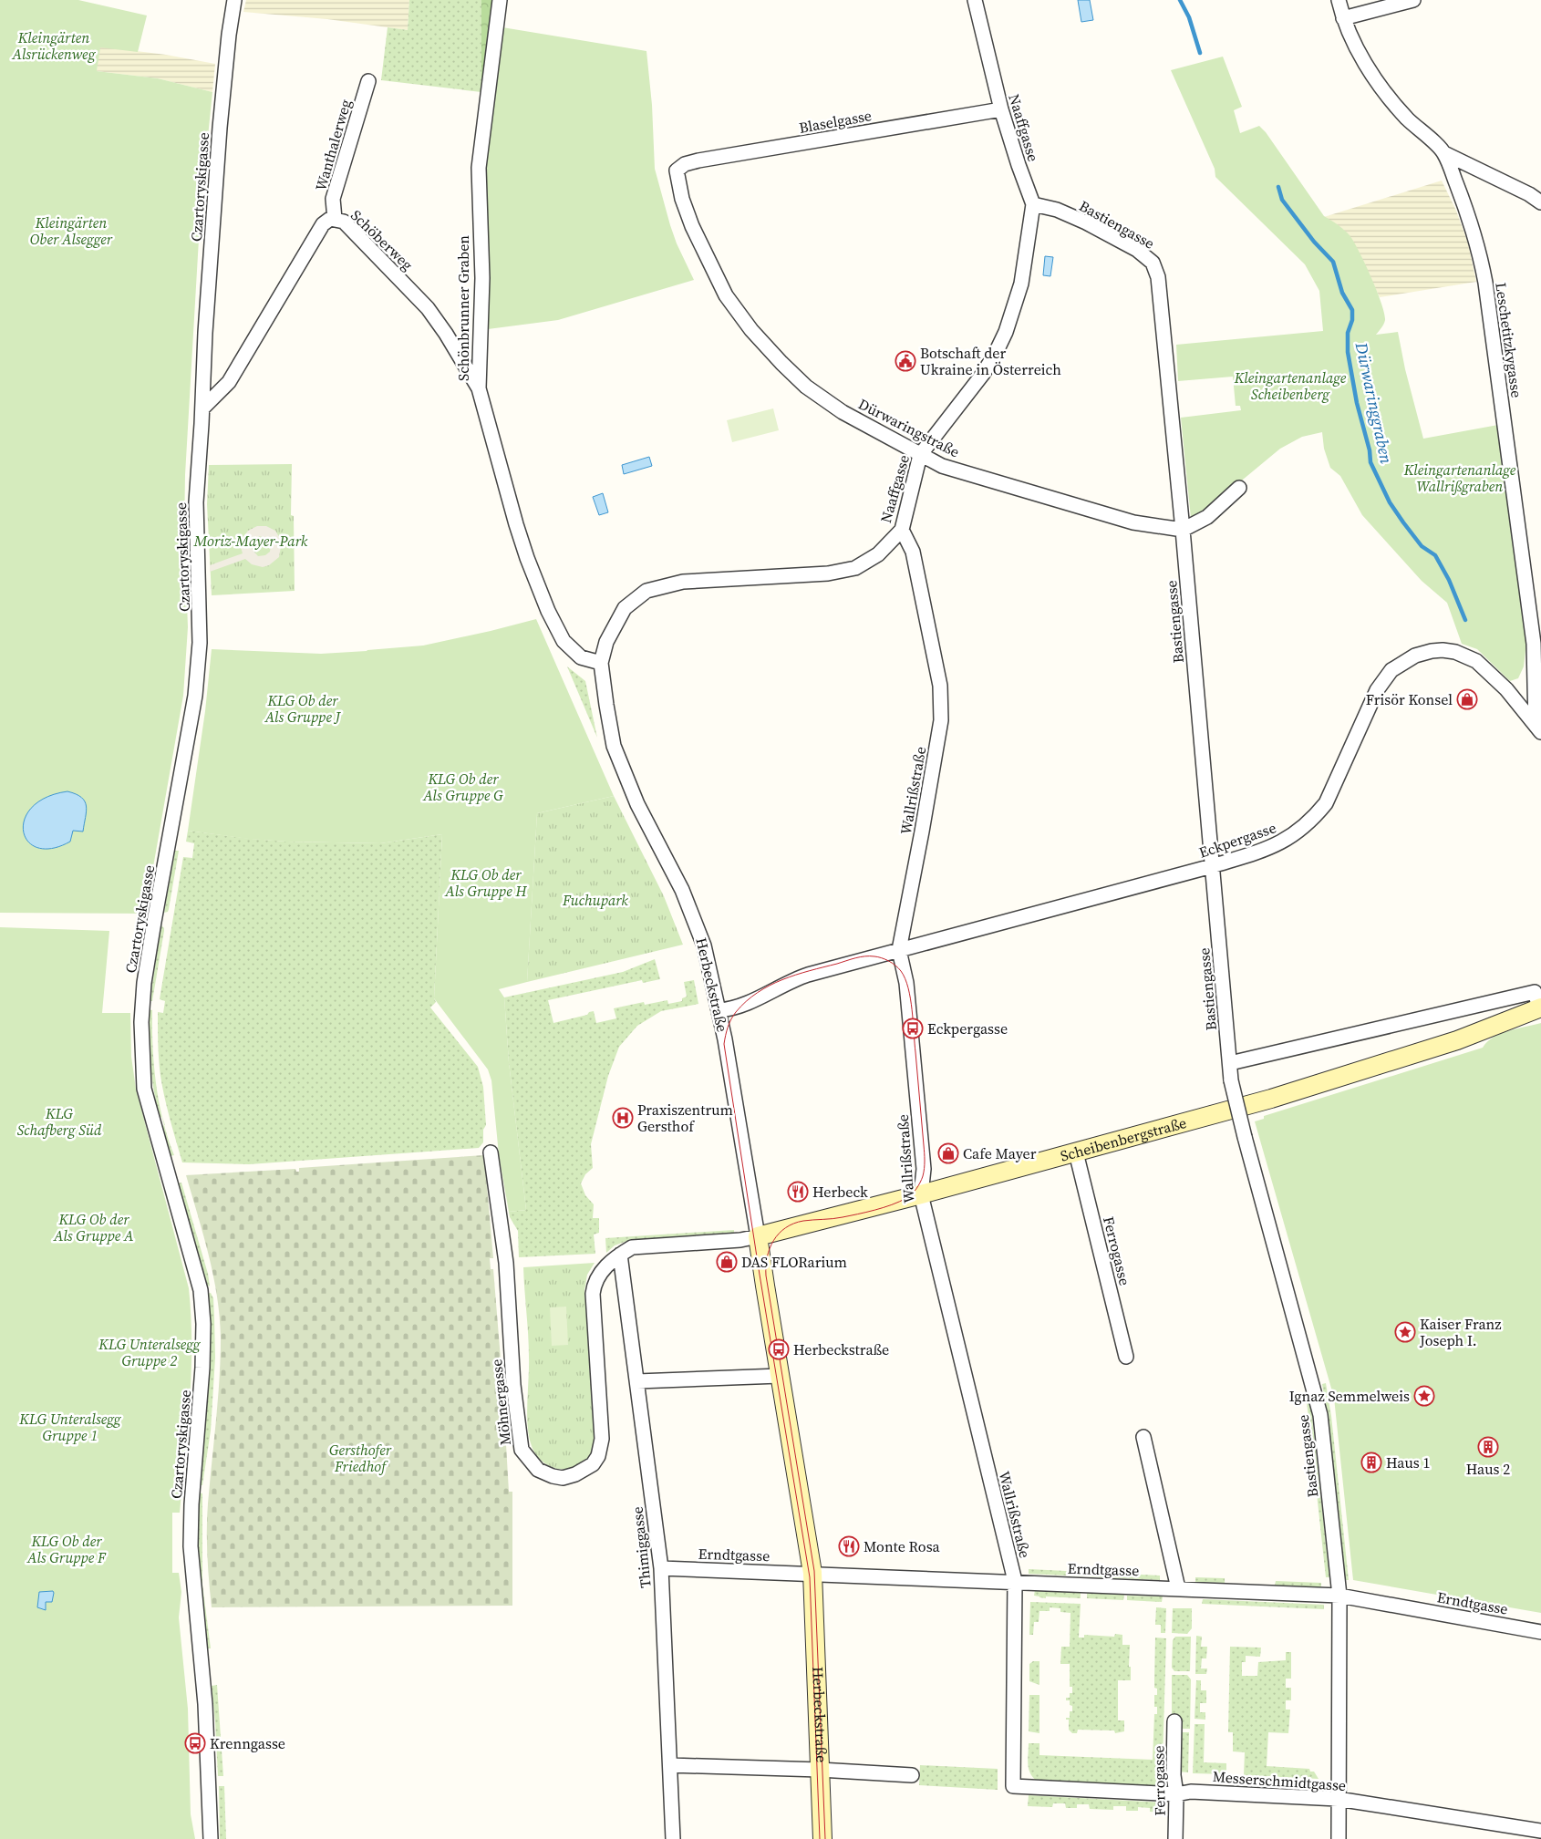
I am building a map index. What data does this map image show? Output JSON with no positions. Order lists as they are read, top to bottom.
{
  "streets": {
    "street": [
      "Blaselgasse",
      "Naaffgasse",
      "Wanthalerweg",
      "Czartoryskigasse",
      "Bastiengasse",
      "Schöberweg",
      "Schönbrunner Graben",
      "Leschetitzkygasse",
      "Dürwaringstraße",
      "Wallrißstraße",
      "Eckpergasse",
      "Herbeckstraße",
      "Scheibenbergstraße",
      "Ferrogasse",
      "Möhnergasse",
      "Thimiggasse",
      "Erndtgasse",
      "Messerschmidtgasse"
    ]
  },
  "crossings": [
    ["Blaselgasse", "Naaffgasse"],
    ["Blaselgasse", "Dürwaringstraße"],
    ["Naaffgasse", "Bastiengasse"],
    ["Naaffgasse", "Schönbrunner Graben"],
    ["Naaffgasse", "Dürwaringstraße"],
    ["Naaffgasse", "Wallrißstraße"],
    ["Naaffgasse", "Herbeckstraße"],
    ["Wanthalerweg", "Schöberweg"],
    ["Czartoryskigasse", "Schöberweg"],
    ["Bastiengasse", "Dürwaringstraße"],
    ["Bastiengasse", "Eckpergasse"],
    ["Bastiengasse", "Scheibenbergstraße"],
    ["Bastiengasse", "Erndtgasse"],
    ["Bastiengasse", "Messerschmidtgasse"],
    ["Schöberweg", "Schönbrunner Graben"],
    ["Schönbrunner Graben", "Herbeckstraße"],
    ["Leschetitzkygasse", "Eckpergasse"],
    ["Wallrißstraße", "Eckpergasse"],
    ["Wallrißstraße", "Scheibenbergstraße"],
    ["Wallrißstraße", "Erndtgasse"],
    ["Wallrißstraße", "Messerschmidtgasse"],
    ["Eckpergasse", "Herbeckstraße"],
    ["Herbeckstraße", "Scheibenbergstraße"],
    ["Herbeckstraße", "Erndtgasse"],
    ["Scheibenbergstraße", "Ferrogasse"],
    ["Scheibenbergstraße", "Möhnergasse"],
    ["Scheibenbergstraße", "Thimiggasse"],
    ["Ferrogasse", "Messerschmidtgasse"],
    ["Möhnergasse", "Thimiggasse"],
    ["Thimiggasse", "Erndtgasse"]
  ],
  "water": ["Dürwaringgraben"],
  "parks": [
    "Kleingärten Alsrückenweg",
    "Kleingärten Ober Alsegger",
    "Kleingartenanlage Scheibenberg",
    "Kleingartenanlage Wallrißgraben",
    "Moriz-Mayer-Park",
    "KLG Ob der Als Gruppe J",
    "KLG Ob der Als Gruppe G",
    "KLG Ob der Als Gruppe H",
    "Fuchupark",
    "KLG Schafberg Süd",
    "KLG Ob der Als Gruppe A",
    "KLG Unteralsegg Gruppe 2",
    "KLG Unteralsegg Gruppe 1",
    "Gersthofer Friedhof",
    "KLG Ob der Als Gruppe F"
  ],
  "places": {
    "public building": ["Botschaft der Ukraine in Österreich"],
    "shop": ["Frisör Konsel", "Cafe Mayer", "DAS FLORarium"],
    "bus stop": ["Eckpergasse", "Herbeckstraße", "Krenngasse"],
    "hospital": ["Praxiszentrum Gersthof"],
    "restaurant": ["Herbeck", "Monte Rosa"],
    "place": ["Kaiser Franz Joseph I.", "Ignaz Semmelweis"],
    "building": ["Haus 2", "Haus 1"]
  }
}
